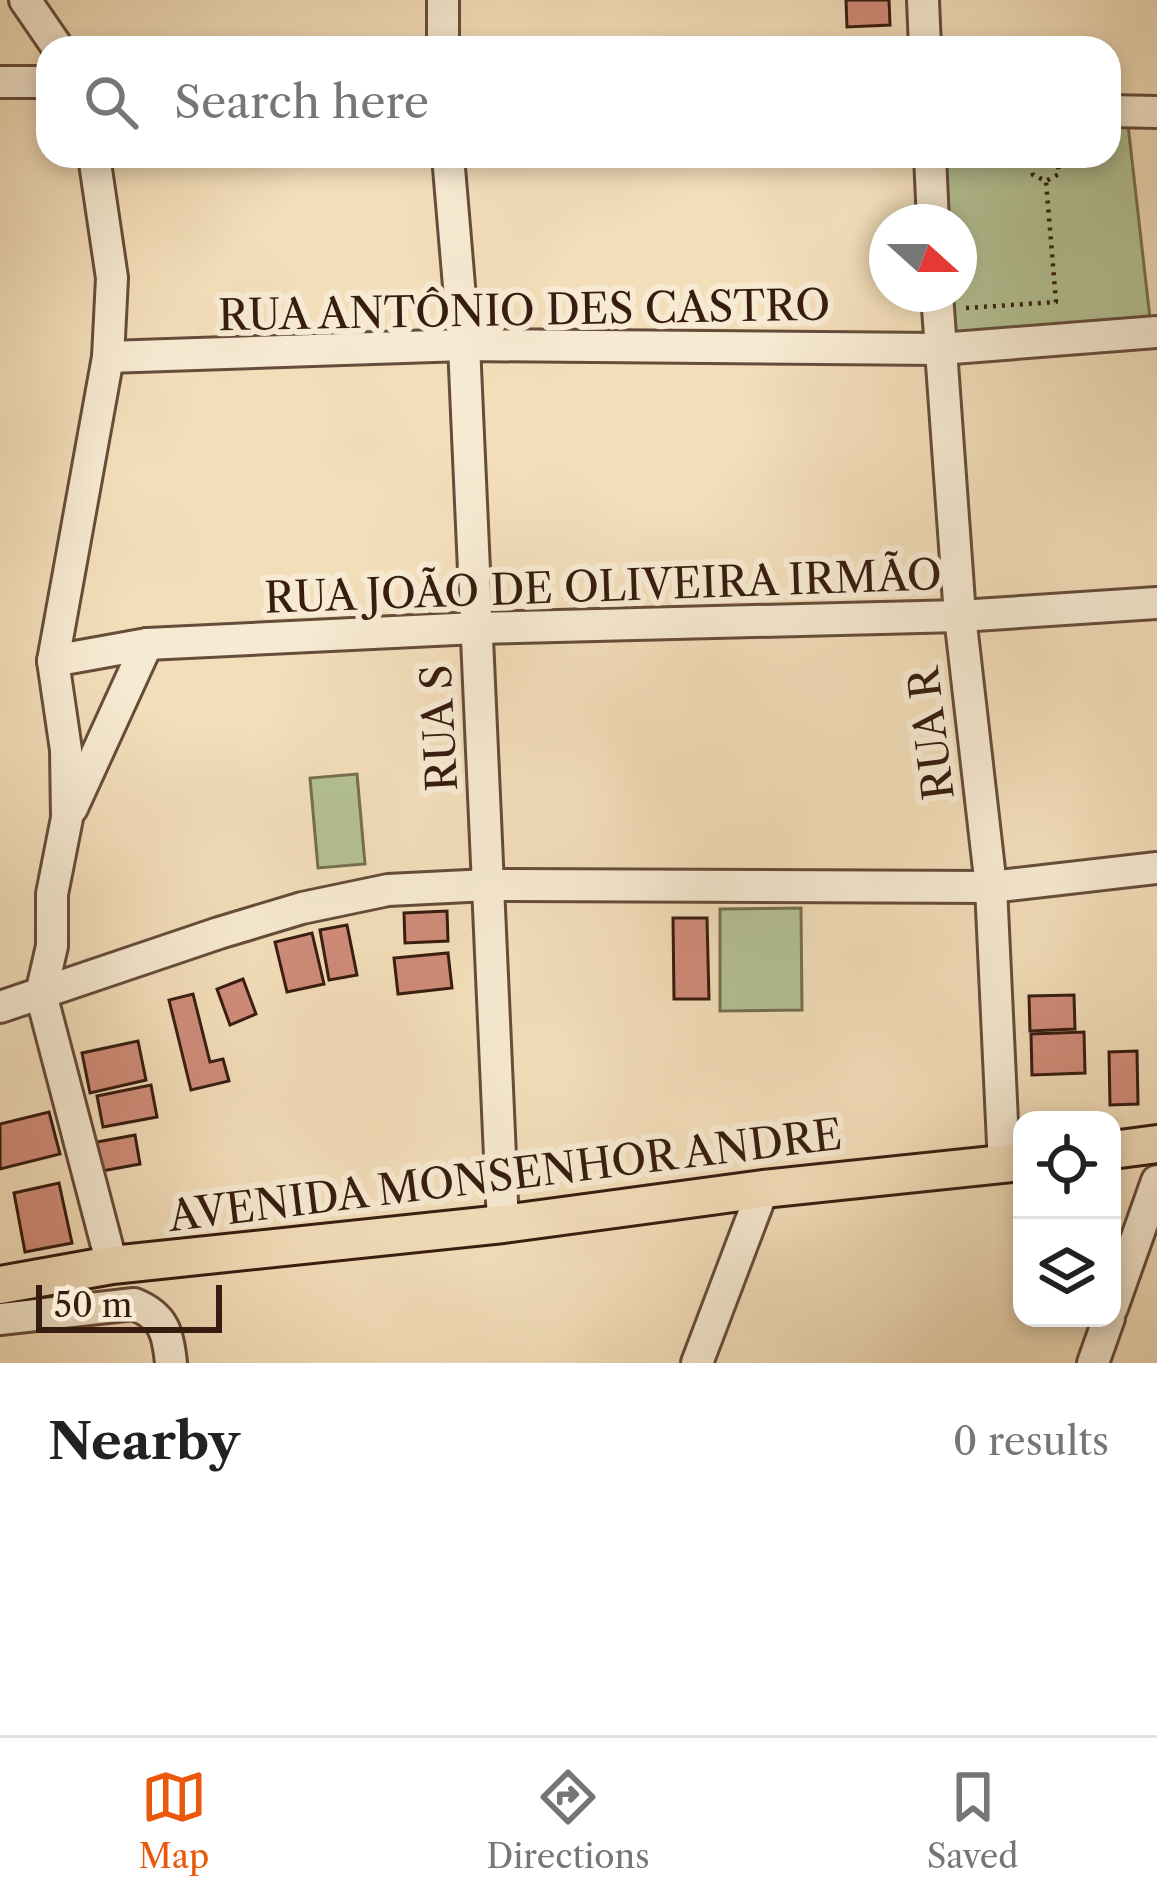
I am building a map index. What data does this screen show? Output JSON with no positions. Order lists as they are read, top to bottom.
{
  "streets": {
    "main road": ["AVENIDA MONSENHOR ANDRE"],
    "street": [
      "RUA ANTÔNIO DES CASTRO",
      "RUA JOÃO DE OLIVEIRA IRMÃO",
      "RUA S",
      "RUA R"
    ]
  },
  "crossings": [
    ["RUA ANTÔNIO DES CASTRO", "RUA S"],
    ["RUA ANTÔNIO DES CASTRO", "RUA R"],
    ["RUA JOÃO DE OLIVEIRA IRMÃO", "RUA S"],
    ["RUA JOÃO DE OLIVEIRA IRMÃO", "RUA R"],
    ["RUA S", "AVENIDA MONSENHOR ANDRE"],
    ["RUA R", "AVENIDA MONSENHOR ANDRE"]
  ],
  "scale_bar": "50 m",
  "north": "right",
  "page": {
    "search": "Search here",
    "scale": "50 m",
    "heading": ["Nearby", "0 results"],
    "nav": ["Map", "Directions", "Saved"]
  }
}
